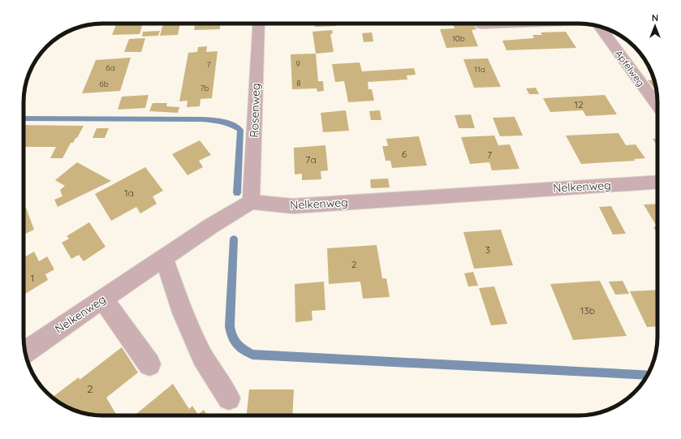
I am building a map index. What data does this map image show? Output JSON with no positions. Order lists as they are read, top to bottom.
{
  "streets": {
    "street": ["Apfelweg", "Rosenweg", "Nelkenweg"]
  },
  "crossings": [
    ["Rosenweg", "Nelkenweg"]
  ],
  "house_numbers": [
    "10b",
    "9",
    "7",
    "6a",
    "11a",
    "8",
    "6b",
    "7b",
    "12",
    "6",
    "7",
    "7a",
    "1a",
    "3",
    "2",
    "1",
    "13b",
    "2"
  ],
  "north": "top"
}
